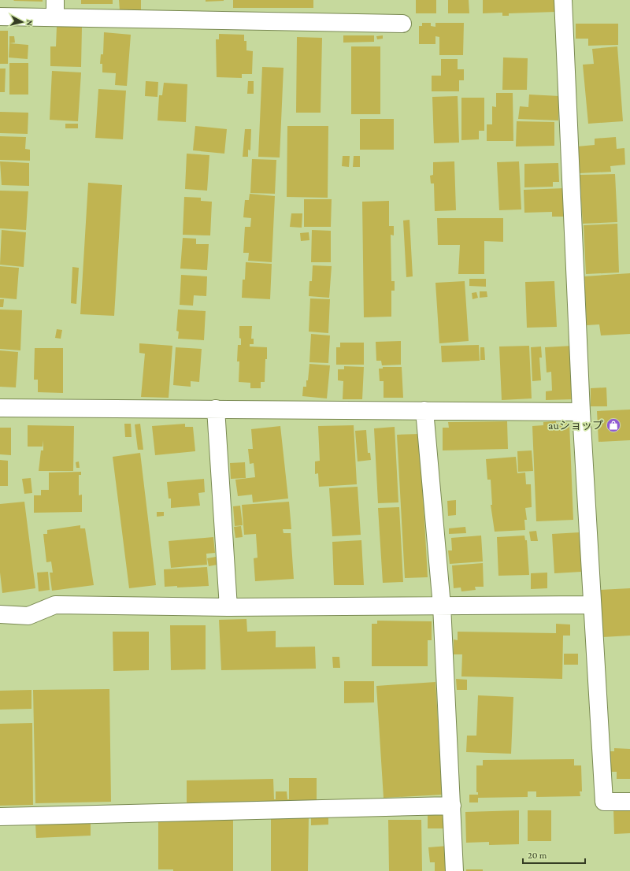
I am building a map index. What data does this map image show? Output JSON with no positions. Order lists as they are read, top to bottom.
{
  "places": {
    "shop": ["auショップ"]
  },
  "scale_bar": "20 m",
  "north": "right"
}
